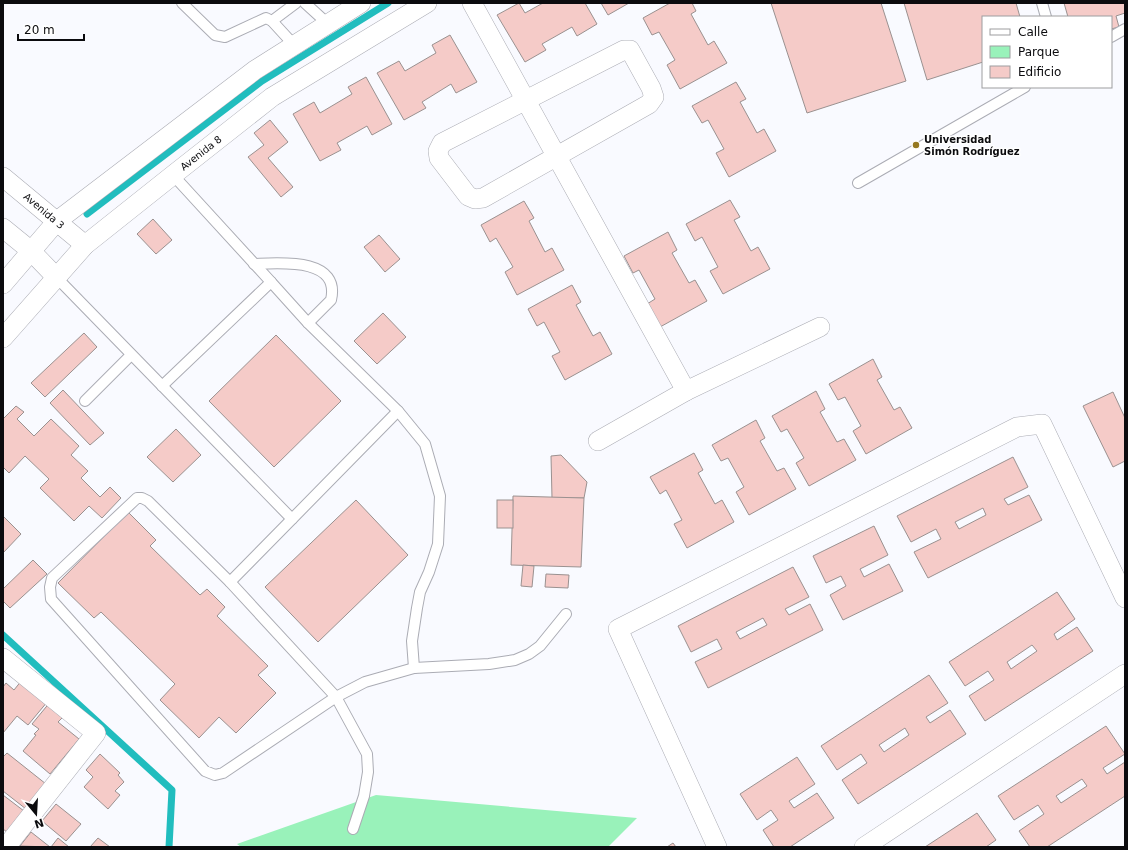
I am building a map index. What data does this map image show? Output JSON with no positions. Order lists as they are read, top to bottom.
{
  "streets": {
    "street": ["Avenida 8", "Avenida 3"]
  },
  "crossings": [
    ["Avenida 8", "Avenida 3"]
  ],
  "places": ["Universidad Simón Rodríguez"],
  "legend": ["Calle", "Parque", "Edificio"],
  "scale_bar": "20 m",
  "north": "bottom"
}
